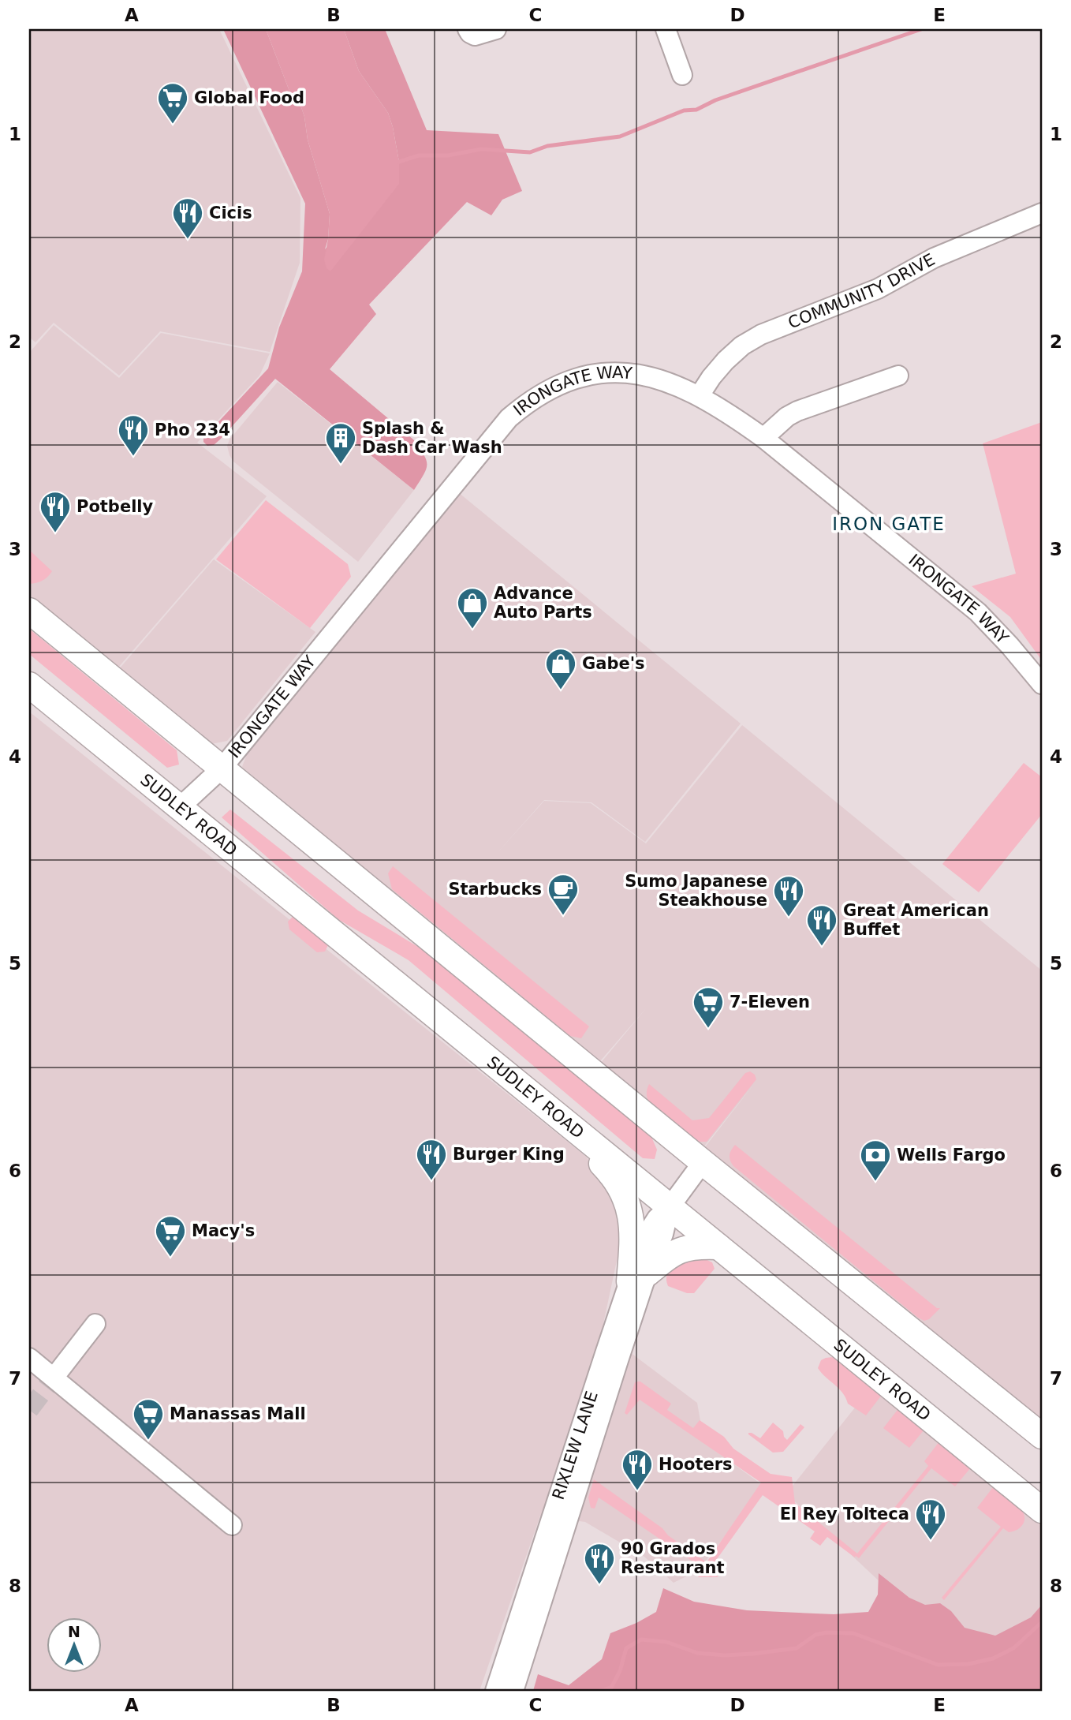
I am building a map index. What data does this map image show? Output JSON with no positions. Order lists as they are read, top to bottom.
{
  "streets": {
    "main road": ["SUDLEY ROAD"],
    "street": ["COMMUNITY DRIVE", "IRONGATE WAY", "RIXLEW LANE"]
  },
  "crossings": [
    ["COMMUNITY DRIVE", "IRONGATE WAY"],
    ["IRONGATE WAY", "SUDLEY ROAD"],
    ["SUDLEY ROAD", "RIXLEW LANE"]
  ],
  "districts": ["IRON GATE"],
  "places": {
    "supermarket": [
      "Global Food",
      "7-Eleven",
      "Macy's",
      "Manassas Mall"
    ],
    "restaurant": [
      "Cicis",
      "Pho 234",
      "Potbelly",
      "Sumo Japanese Steakhouse",
      "Great American Buffet",
      "Burger King",
      "Hooters",
      "El Rey Tolteca",
      "90 Grados Restaurant"
    ],
    "building": ["Splash & Dash Car Wash"],
    "shop": ["Advance Auto Parts", "Gabe's"],
    "cafe": ["Starbucks"],
    "bank": ["Wells Fargo"]
  },
  "north": "top",
  "grid": {
    "columns": [
      "A",
      "B",
      "C",
      "D",
      "E"
    ],
    "rows": [
      "1",
      "2",
      "3",
      "4",
      "5",
      "6",
      "7",
      "8"
    ]
  }
}
